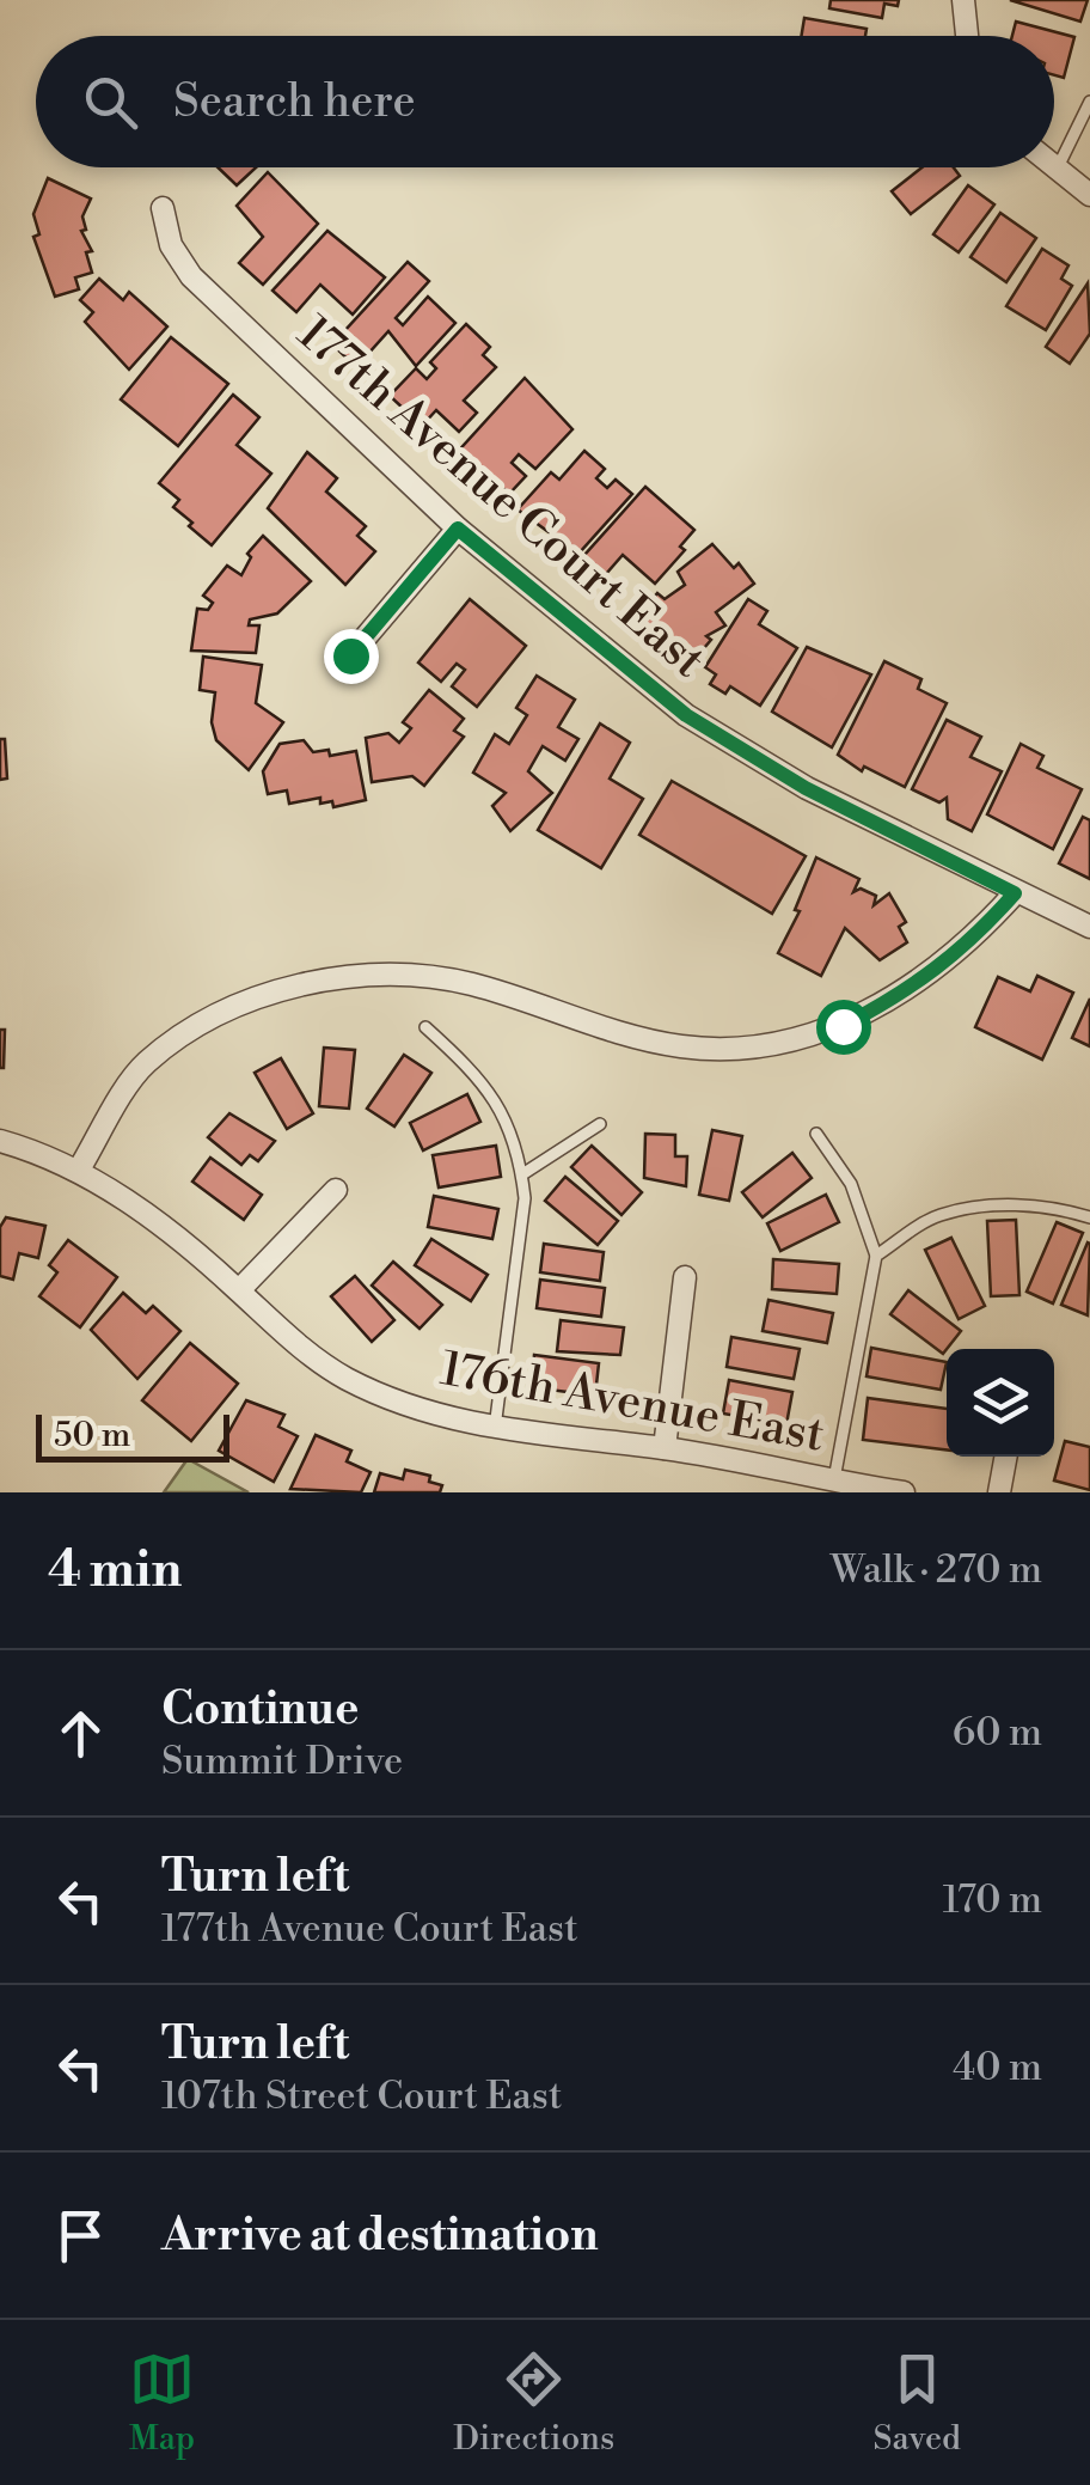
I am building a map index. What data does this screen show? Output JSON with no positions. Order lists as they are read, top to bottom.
{
  "streets": {
    "street": ["177th Avenue Court East", "176th Avenue East"]
  },
  "scale_bar": "50 m",
  "page": {
    "search": "Search here",
    "scale": "50 m",
    "heading": ["4 min", "Walk · 270 m"],
    "list": [
      ["Continue", "Summit Drive", "60 m"],
      ["Turn left", "177th Avenue Court East", "170 m"],
      ["Turn left", "107th Street Court East", "40 m"],
      "Arrive at destination"
    ],
    "nav": ["Map", "Directions", "Saved"]
  }
}
